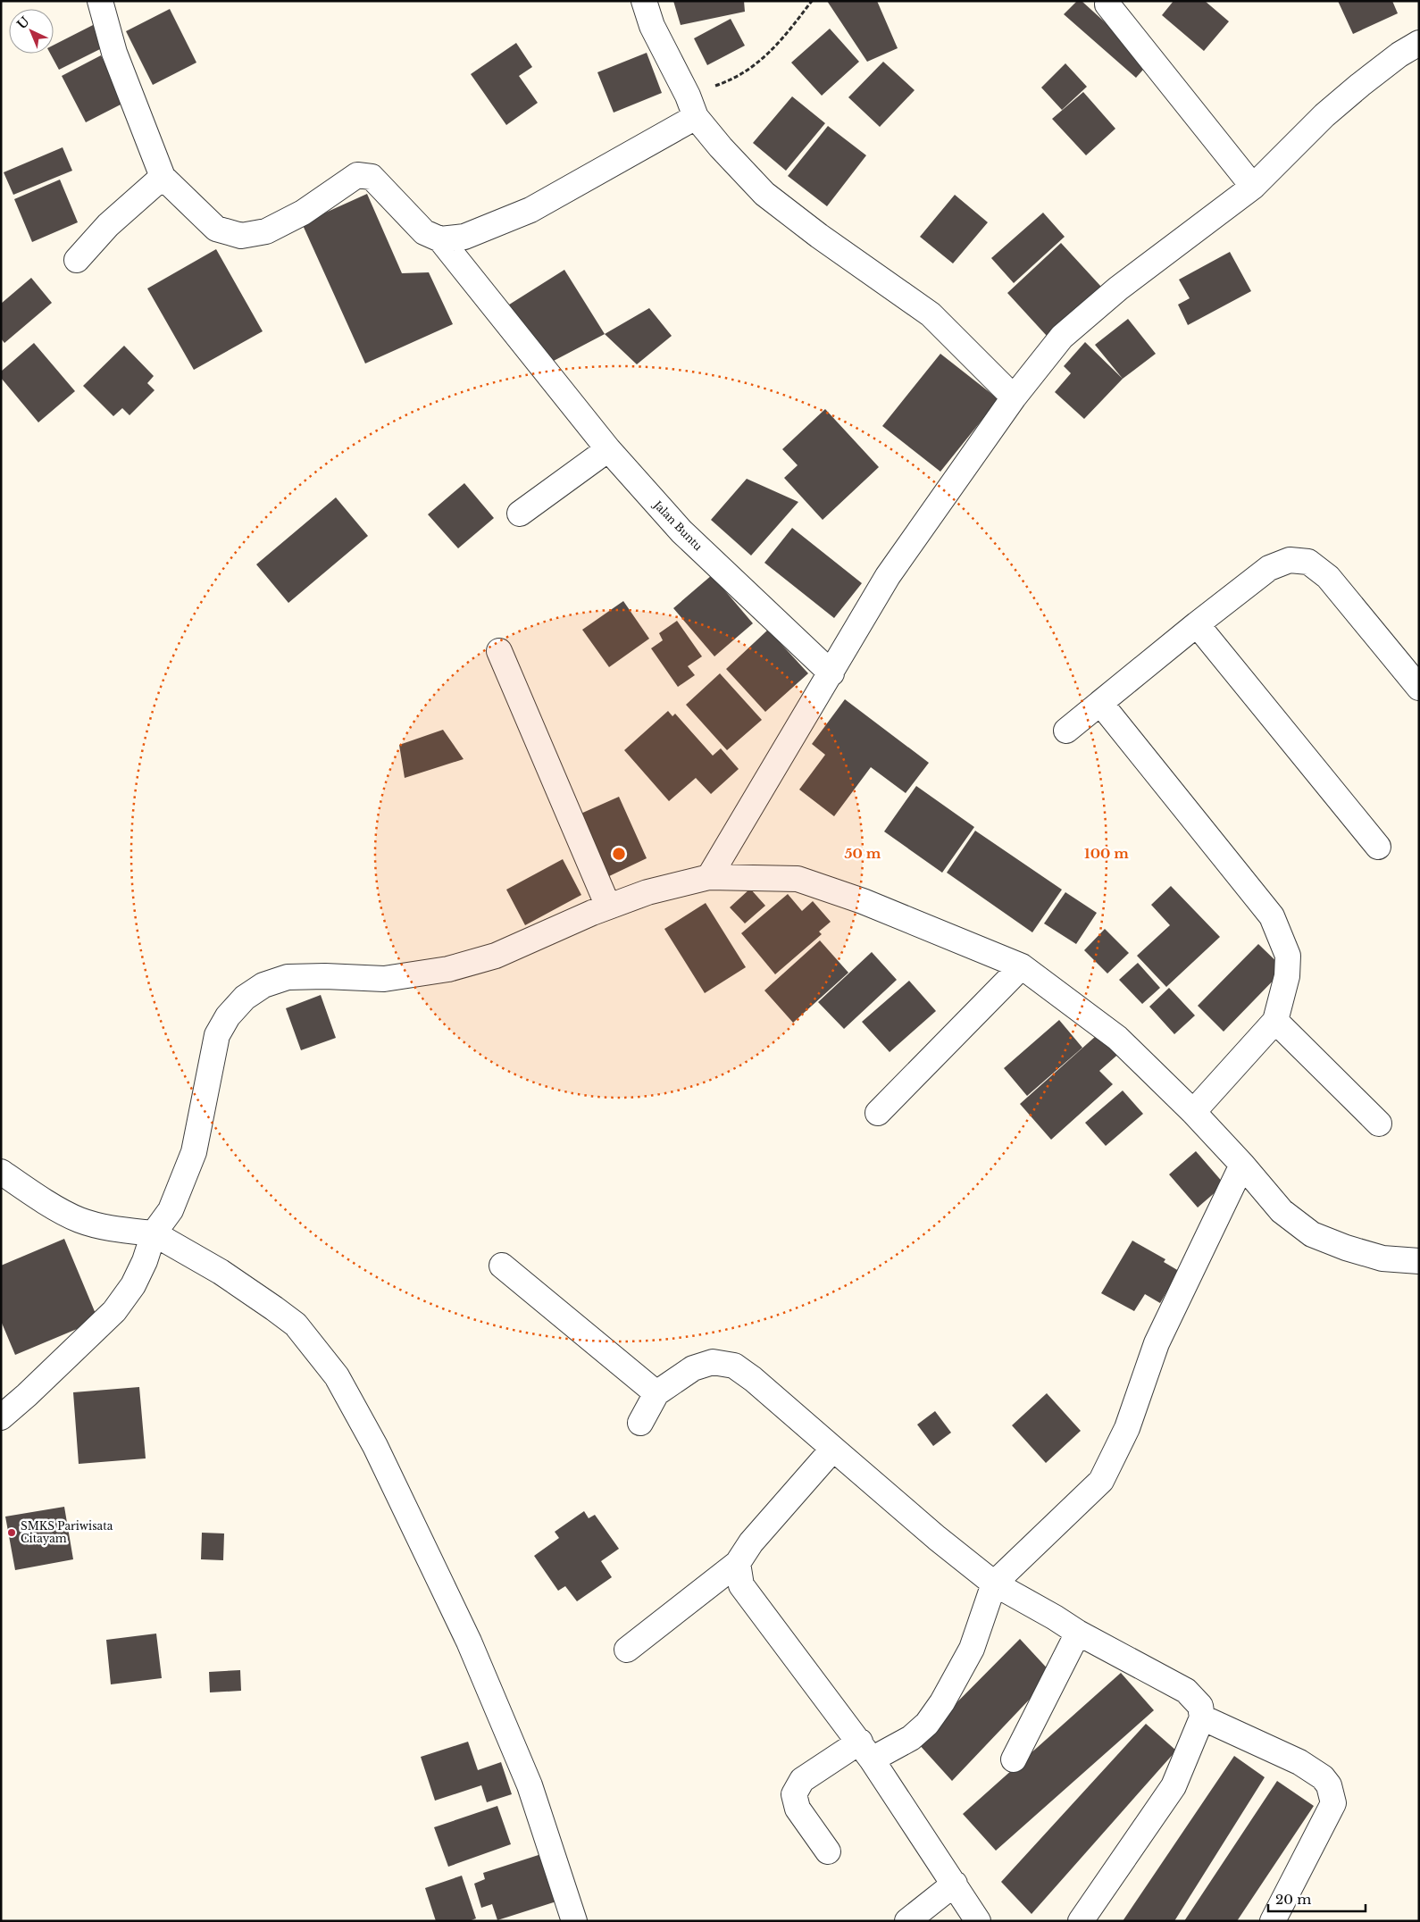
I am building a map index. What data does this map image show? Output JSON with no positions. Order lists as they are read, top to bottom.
{
  "streets": {
    "street": ["Jalan Buntu"]
  },
  "places": ["SMKS Pariwisata Citayam"],
  "scale_bar": "20 m",
  "north": "top left",
  "rings": ["50 m", "100 m"]
}
